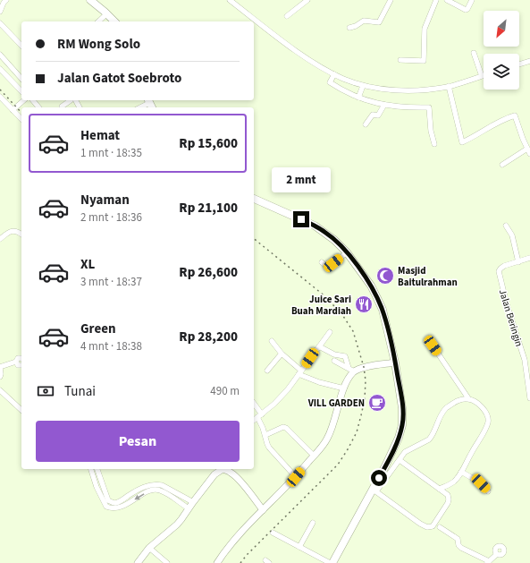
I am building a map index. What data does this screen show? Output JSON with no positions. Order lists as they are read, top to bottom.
{
  "streets": {
    "street": ["Jalan Beringin"]
  },
  "places": {
    "mosque": ["Masjid Baitulrahman"],
    "restaurant": ["Juice Sari Buah Mardiah"],
    "cafe": ["VILL GARDEN"]
  },
  "north": "bottom left",
  "page": {
    "banner": ["RM Wong Solo", "Jalan Gatot Soebroto"],
    "list": [
      {
        "name": "Hemat",
        "note": "1 mnt · 18:35",
        "value": "Rp 15,600"
      },
      {
        "name": "Nyaman",
        "note": "2 mnt · 18:36",
        "value": "Rp 21,100"
      },
      {
        "name": "XL",
        "note": "3 mnt · 18:37",
        "value": "Rp 26,600"
      },
      {
        "name": "Green",
        "note": "4 mnt · 18:38",
        "value": "Rp 28,200"
      }
    ],
    "bubble": "2 mnt",
    "pay": ["Tunai", "490 m"],
    "buttons": "Pesan"
  }
}
